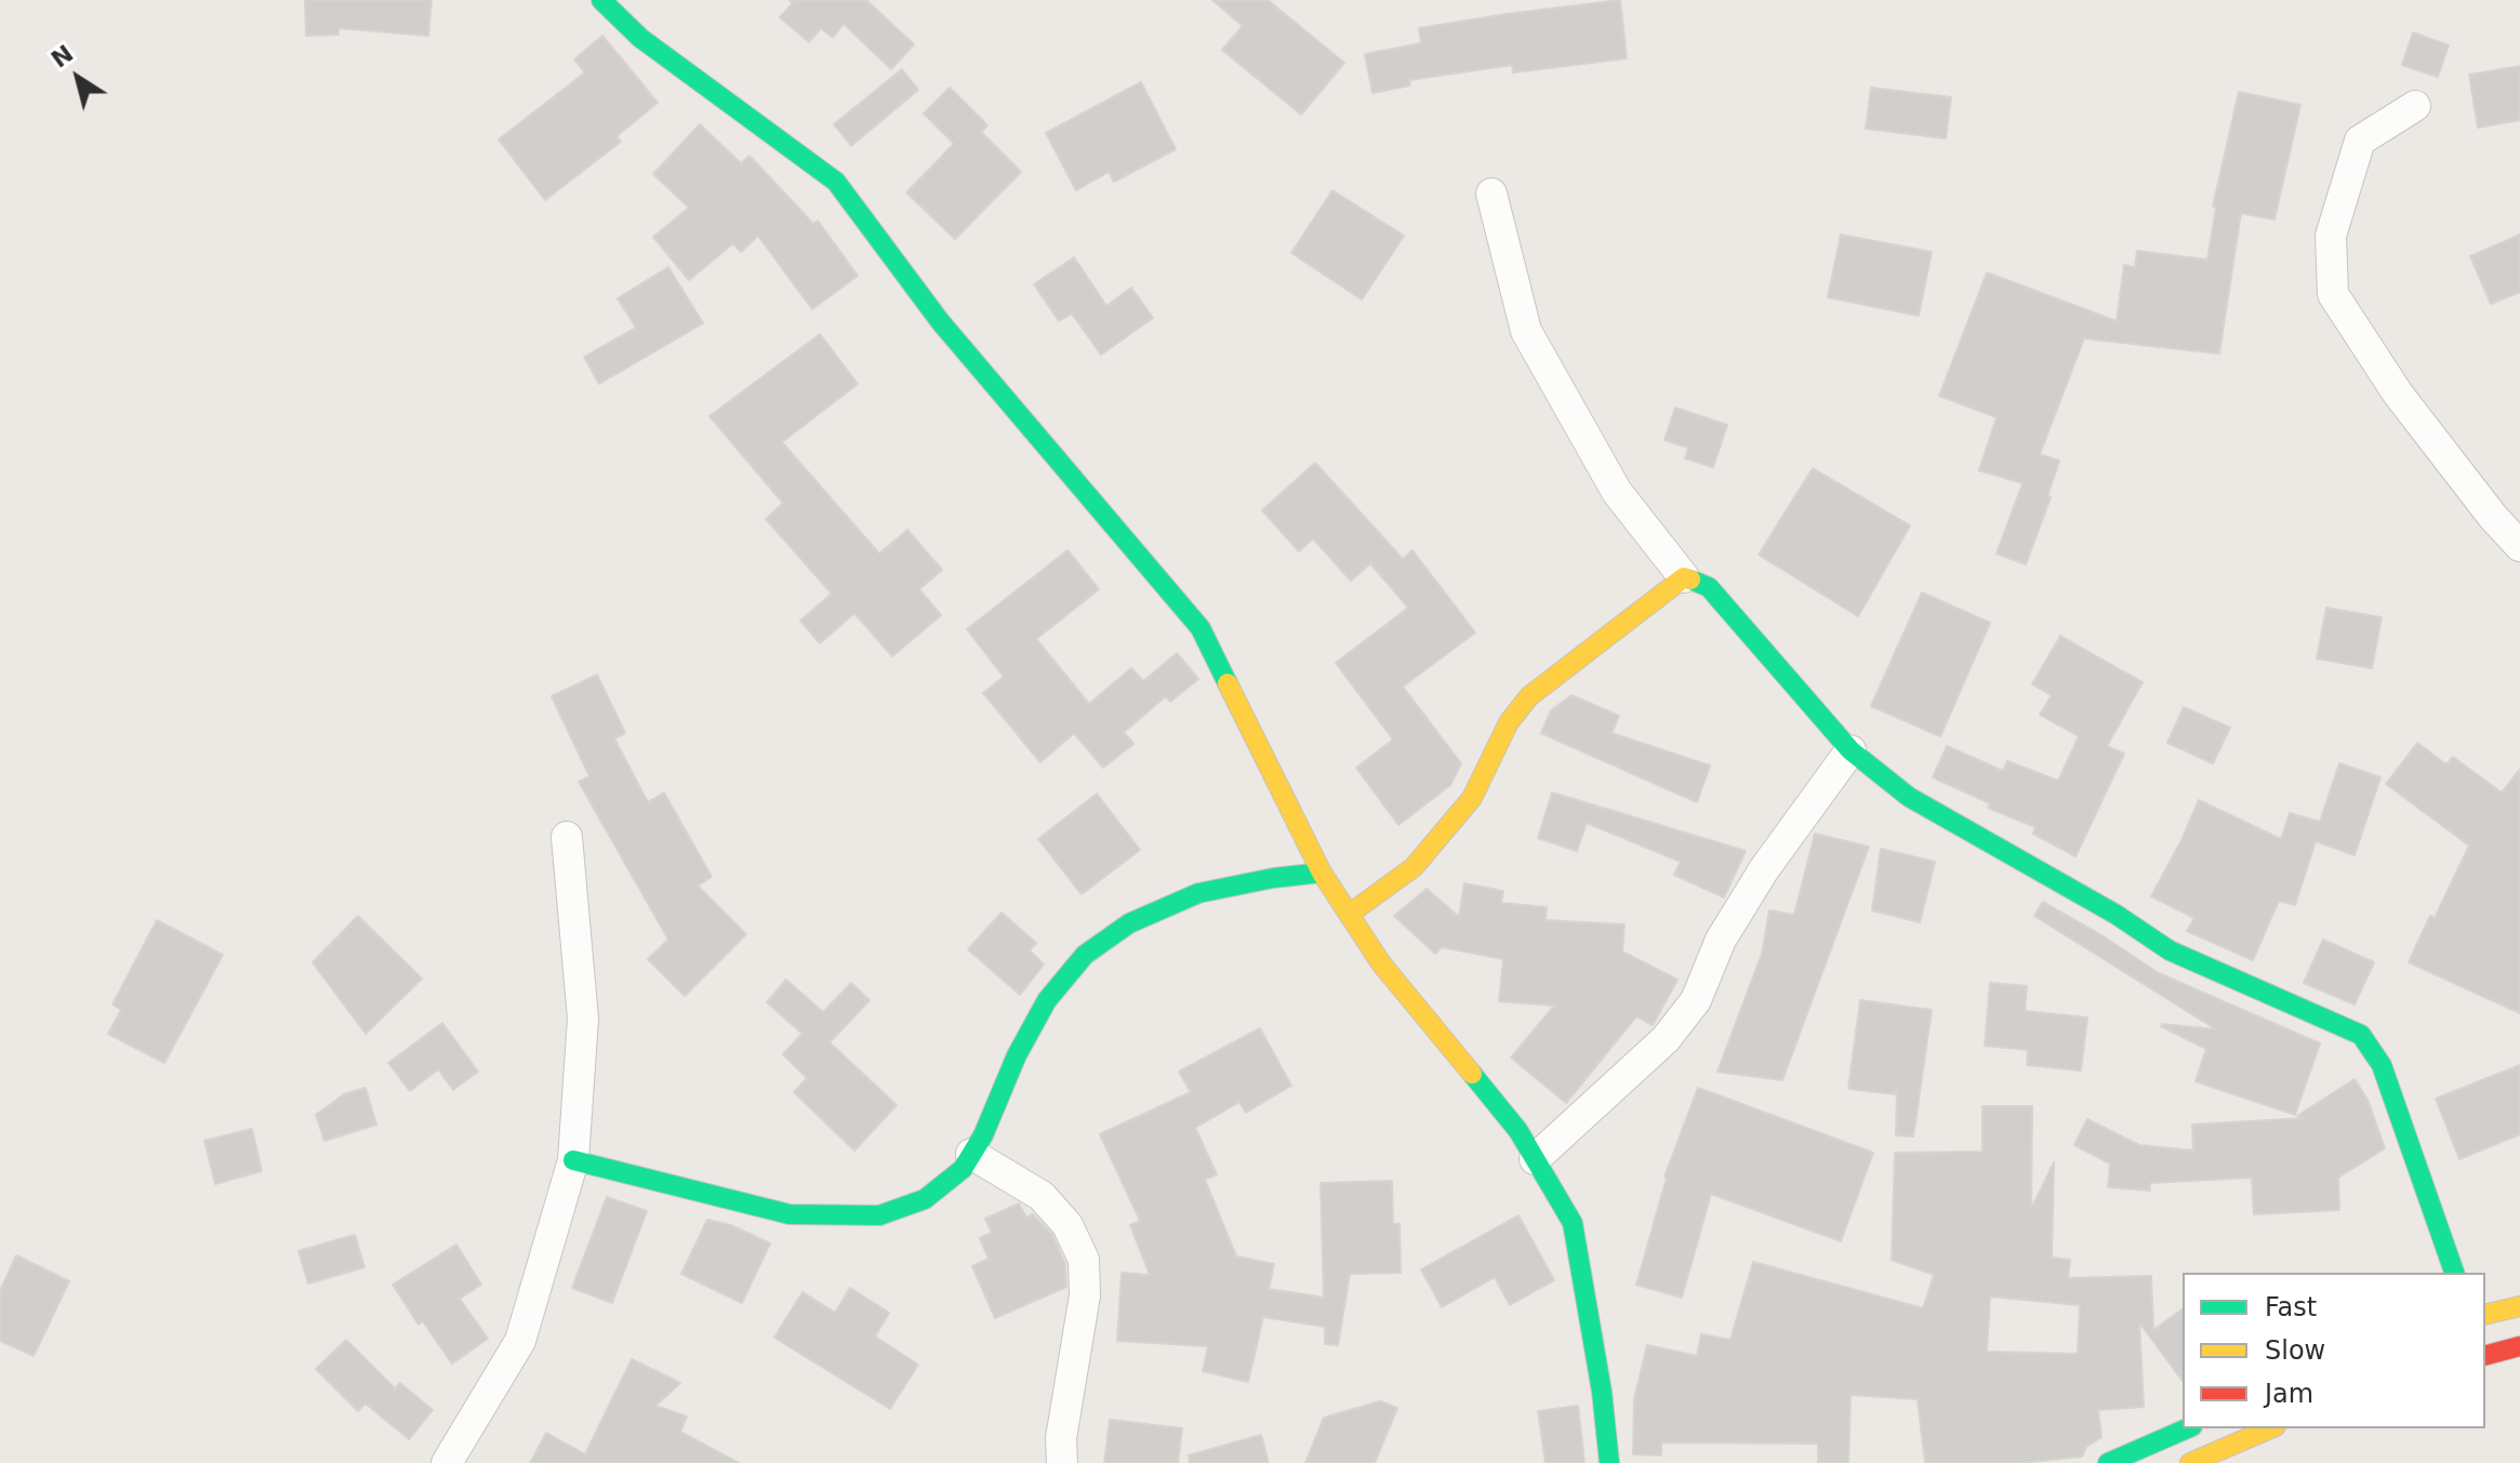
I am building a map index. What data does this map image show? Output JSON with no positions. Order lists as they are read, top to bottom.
{
  "legend": ["Fast", "Slow", "Jam"],
  "north": "top left"
}
